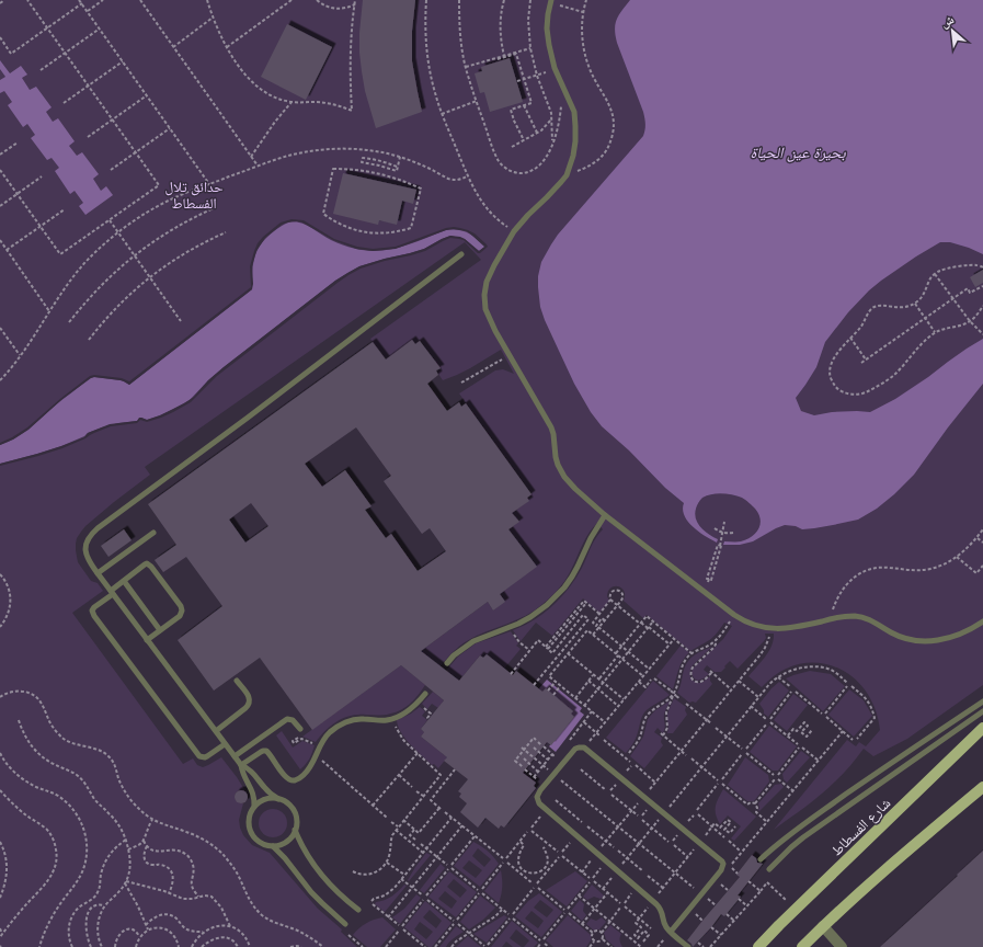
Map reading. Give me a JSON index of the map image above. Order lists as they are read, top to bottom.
{
  "streets": {
    "main road": ["شارع الفسطاط"]
  },
  "water": ["بحيرة عين الحياة"],
  "parks": ["حدائق تلال الفسطاط"],
  "north": "top left"
}
